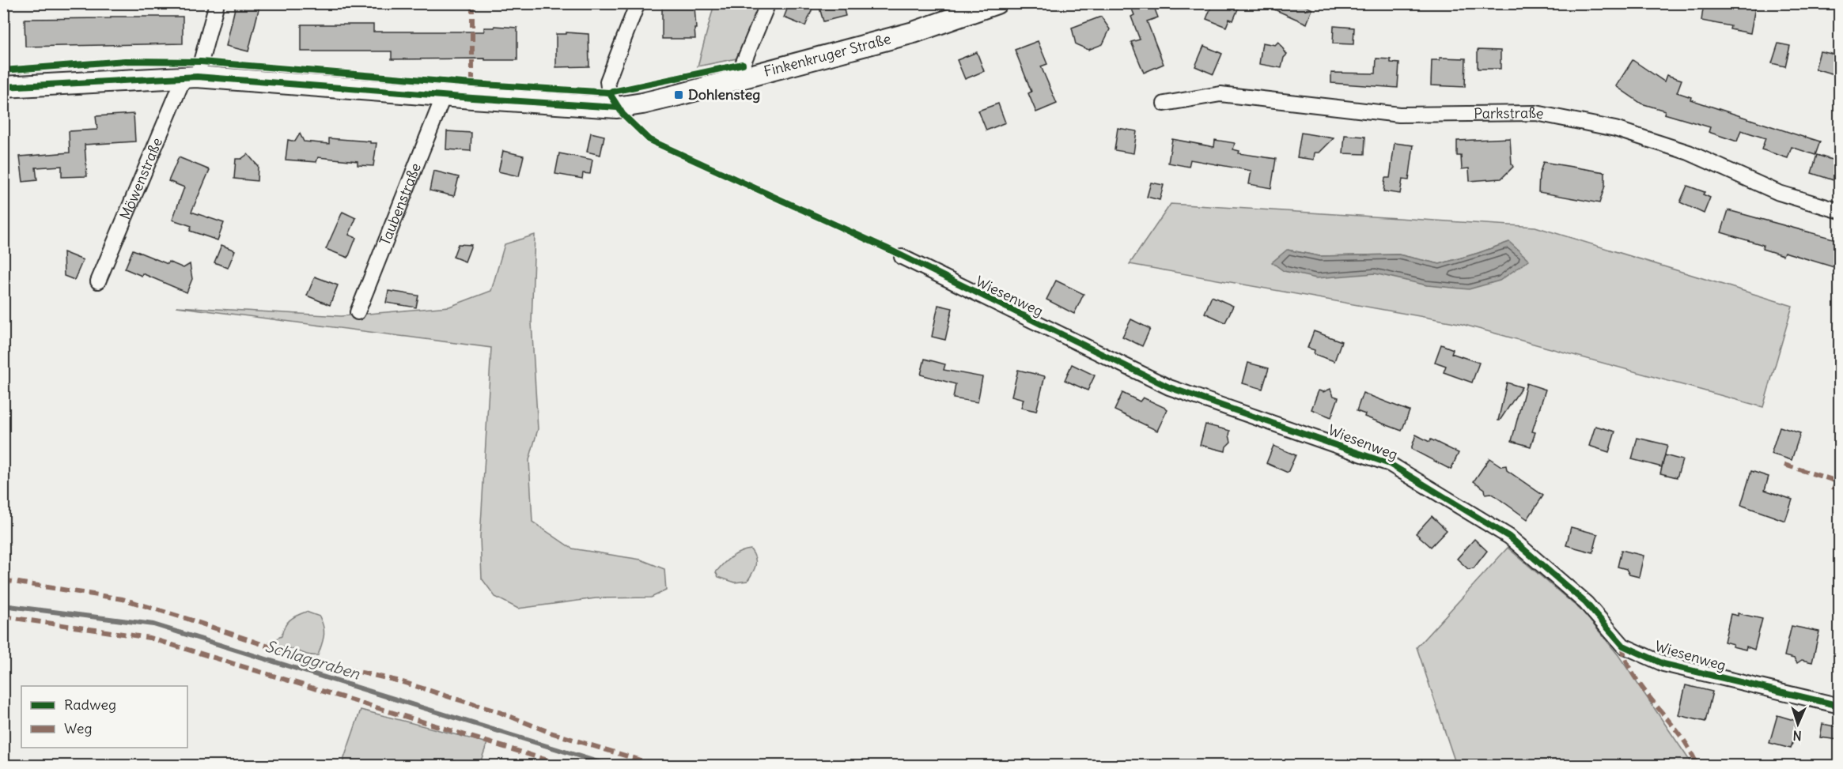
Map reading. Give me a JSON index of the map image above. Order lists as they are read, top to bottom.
{
  "streets": {
    "street": [
      "Finkenkruger Straße",
      "Parkstraße",
      "Möwenstraße",
      "Taubenstraße",
      "Wiesenweg"
    ]
  },
  "crossings": [
    ["Finkenkruger Straße", "Möwenstraße"],
    ["Finkenkruger Straße", "Taubenstraße"]
  ],
  "water": ["Schlaggraben"],
  "places": {
    "transit": ["Dohlensteg"]
  },
  "legend": ["Radweg", "Weg"],
  "north": "bottom"
}
